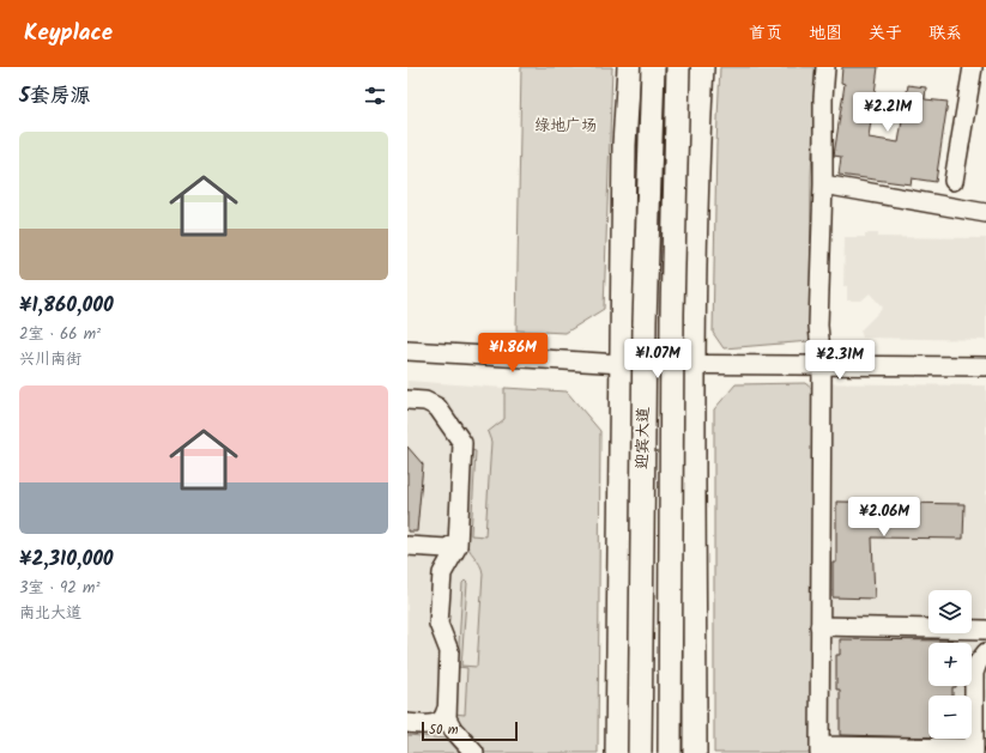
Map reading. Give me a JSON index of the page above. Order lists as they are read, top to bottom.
{
  "streets": {
    "main road": ["迎宾大道"]
  },
  "parks": ["绿地广场"],
  "scale_bar": "50 m",
  "page": {
    "header": "Keyplace",
    "nav": [
      "首页",
      "地图",
      "关于",
      "联系"
    ],
    "heading": "5套房源",
    "price": [
      "¥2.21M",
      "¥1.86M",
      "¥1.07M",
      "¥2.31M",
      "¥2.06M"
    ],
    "list": [
      {
        "name": "¥1,860,000",
        "note": "2室 · 66 m² · 兴川南街"
      },
      {
        "name": "¥2,310,000",
        "note": "3室 · 92 m² · 南北大道"
      }
    ],
    "map_buttons": ["+", "−"],
    "scale": "50 m"
  }
}
